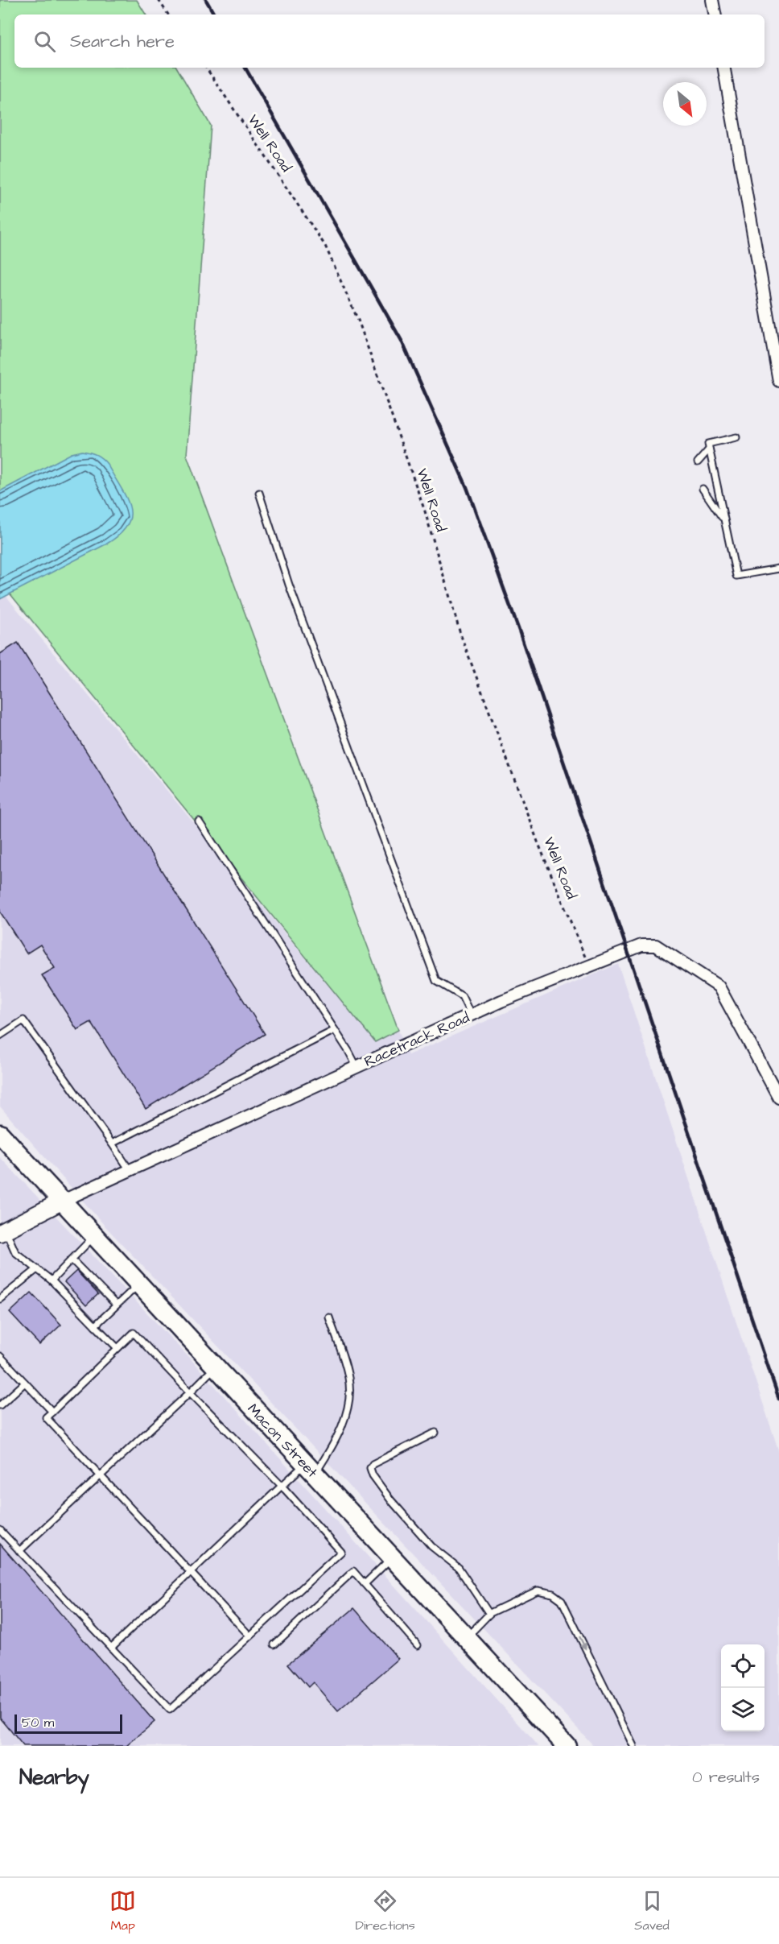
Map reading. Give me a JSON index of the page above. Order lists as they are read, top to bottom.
{
  "streets": {
    "main road": ["Macon Street"],
    "street": ["Racetrack Road"],
    "path": ["Well Road"]
  },
  "crossings": [
    ["Well Road", "Racetrack Road"],
    ["Racetrack Road", "Macon Street"]
  ],
  "scale_bar": "50 m",
  "north": "bottom right",
  "page": {
    "search": "Search here",
    "scale": "50 m",
    "heading": ["Nearby", "0 results"],
    "nav": ["Map", "Directions", "Saved"]
  }
}
